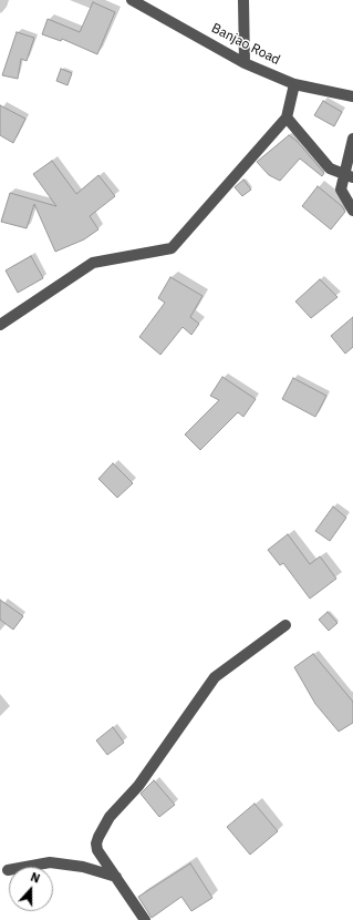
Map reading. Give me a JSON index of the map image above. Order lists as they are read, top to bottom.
{
  "streets": {
    "street": ["Banjao Road"]
  },
  "north": "top"
}
